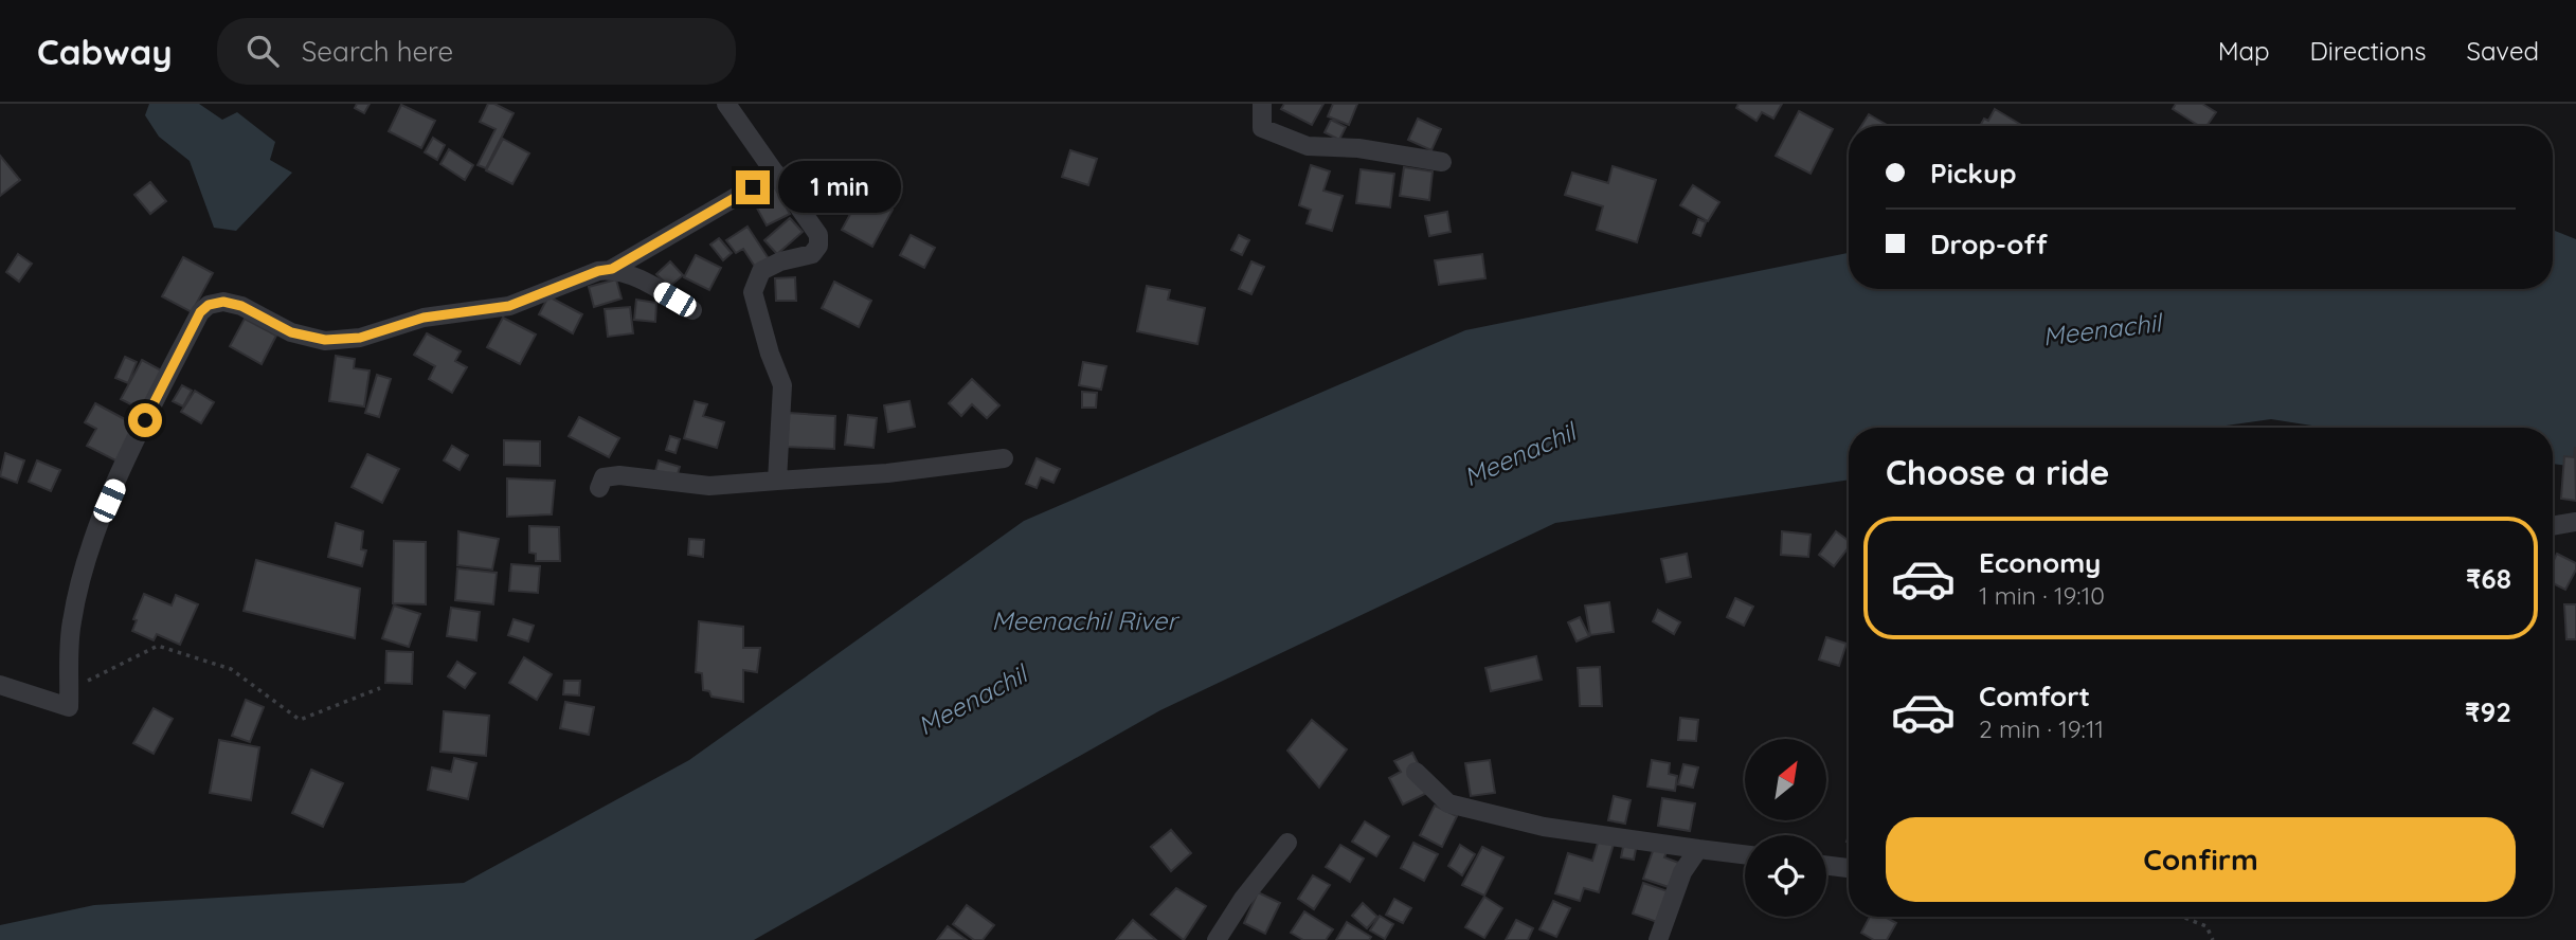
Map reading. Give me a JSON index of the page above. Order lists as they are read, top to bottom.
{
  "water": ["Meenachil", "Meenachil River"],
  "north": "top right",
  "page": {
    "header": "Cabway",
    "search": "Search here",
    "nav": ["Map", "Directions", "Saved"],
    "banner": ["Pickup", "Drop-off"],
    "bubble": "1 min",
    "heading": "Choose a ride",
    "list": [
      {
        "name": "Economy",
        "note": "1 min · 19:10",
        "value": "₹68"
      },
      {
        "name": "Comfort",
        "note": "2 min · 19:11",
        "value": "₹92"
      }
    ],
    "buttons": "Confirm"
  }
}
